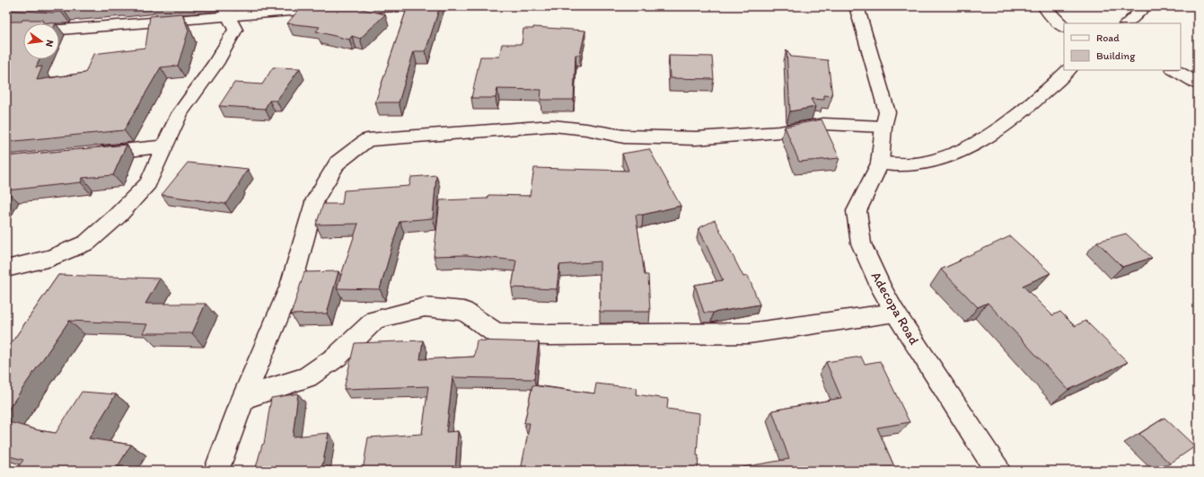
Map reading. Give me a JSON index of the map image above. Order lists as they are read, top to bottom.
{
  "streets": {
    "street": ["Adecopa Road"]
  },
  "legend": ["Road", "Building"],
  "north": "right"
}
